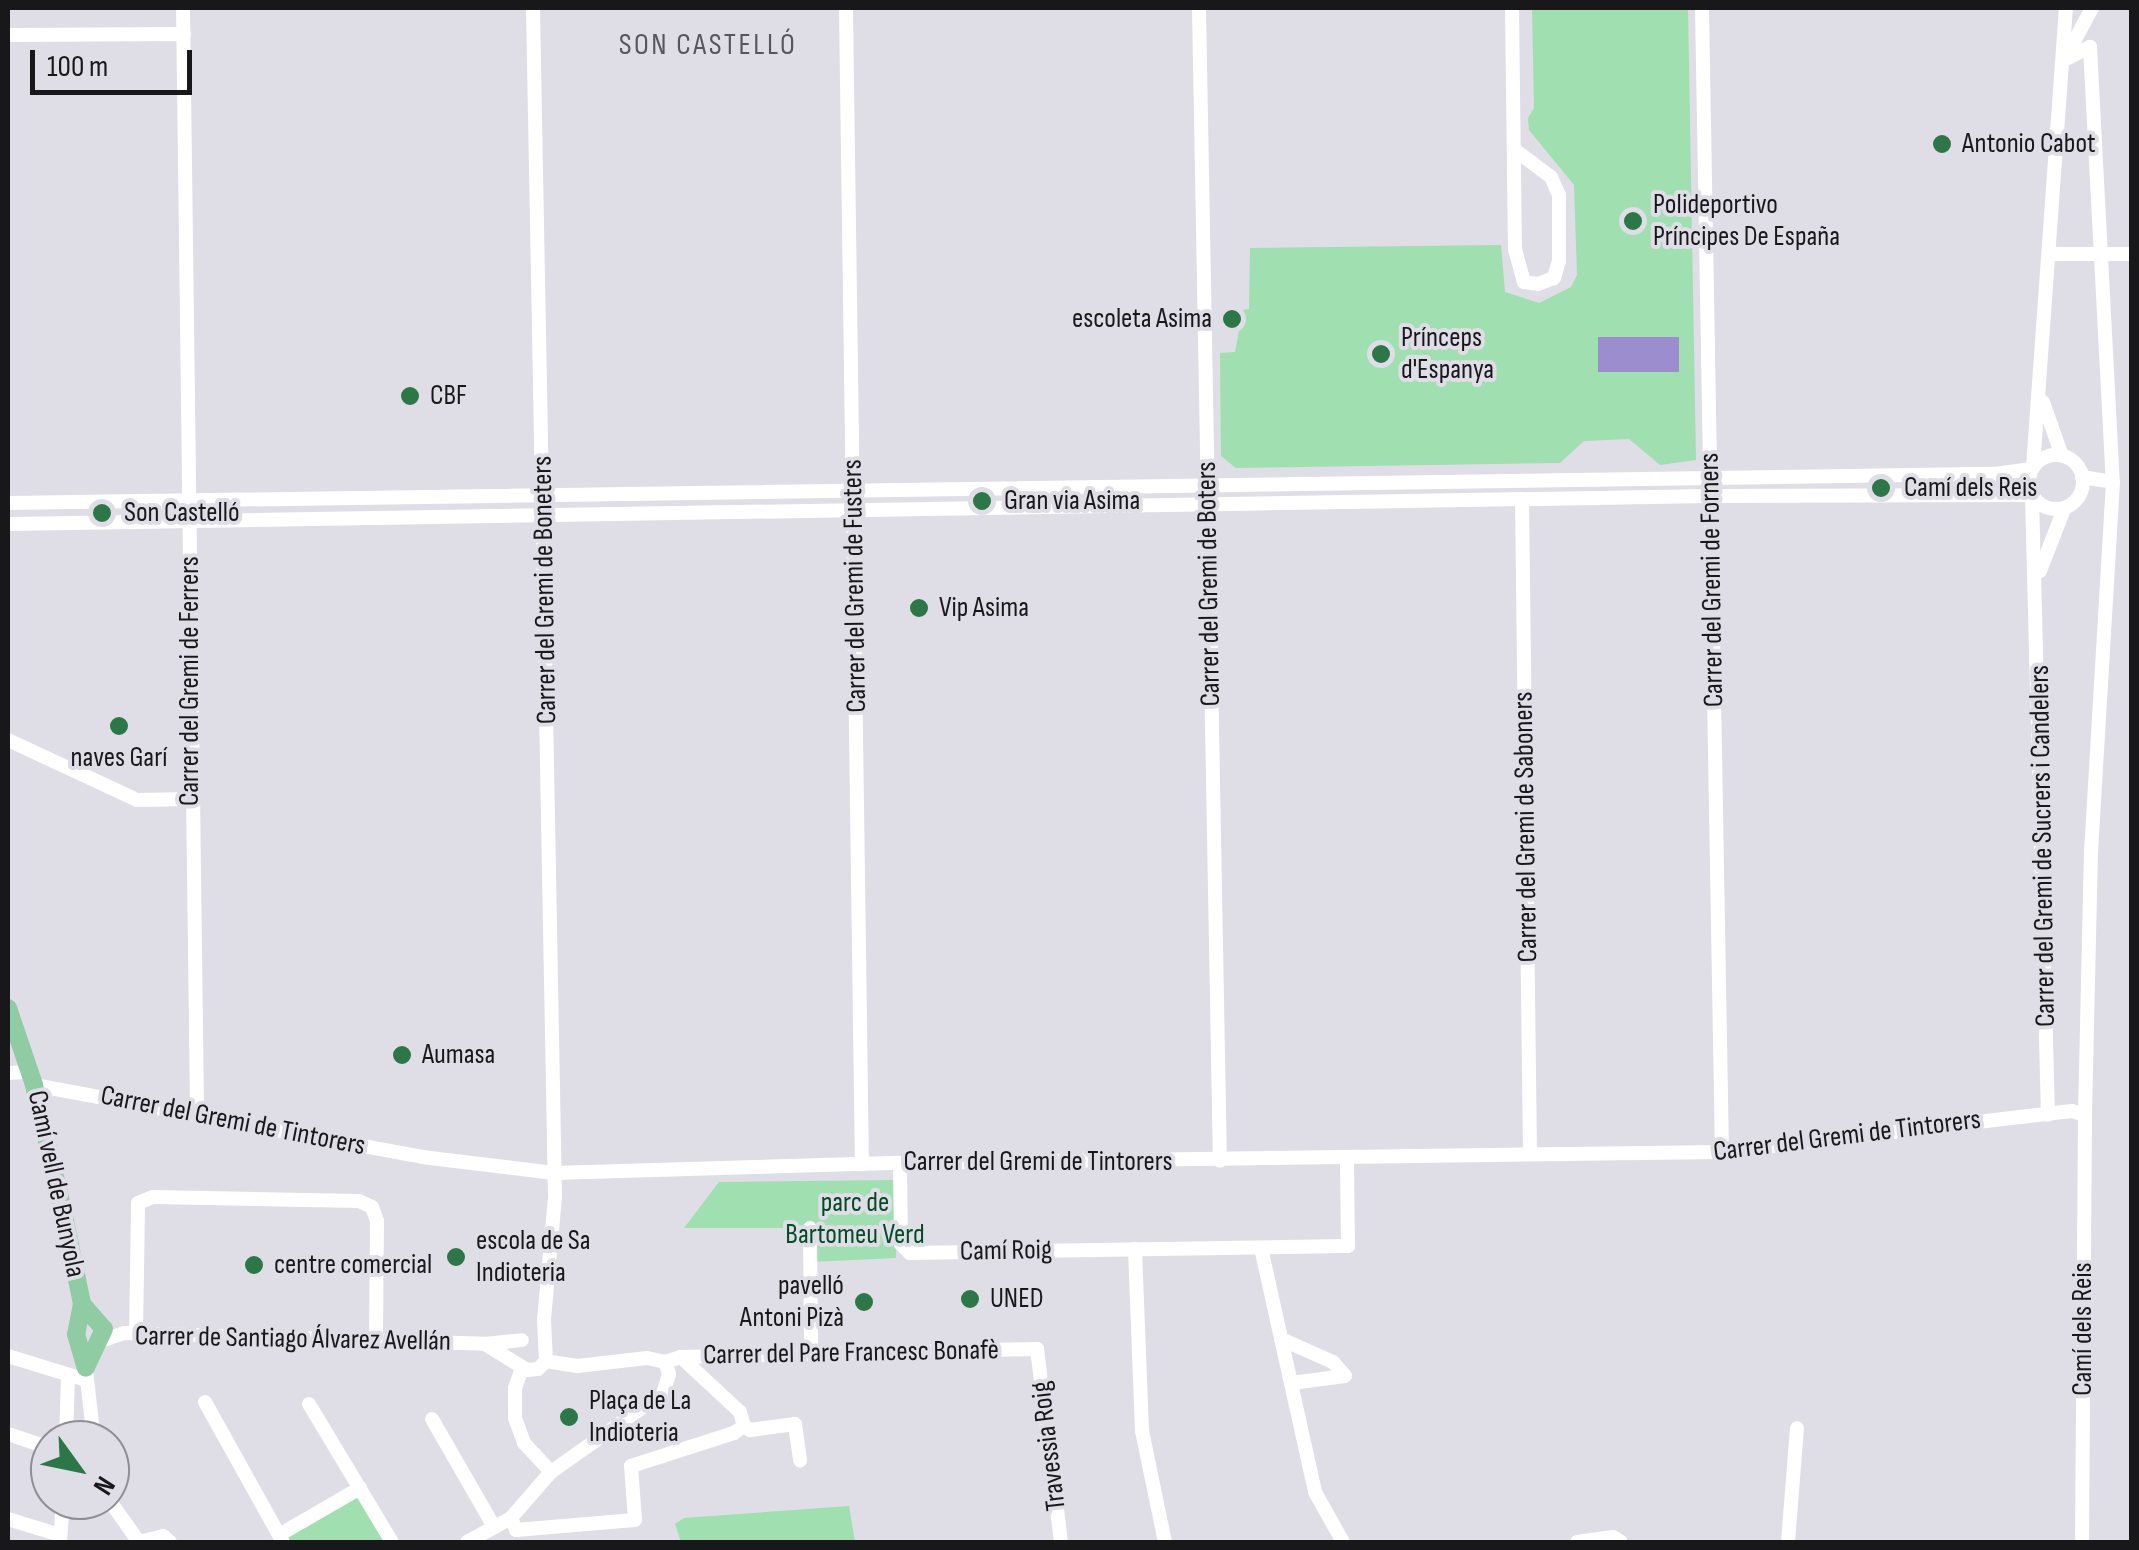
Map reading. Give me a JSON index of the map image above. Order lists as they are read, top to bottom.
{
  "streets": {
    "main road": ["Camí vell de Bunyola"],
    "street": [
      "Carrer del Gremi de Forners",
      "Carrer del Gremi de Boters",
      "Carrer del Gremi de Fusters",
      "Carrer del Gremi de Boneters",
      "Carrer del Gremi de Ferrers",
      "Carrer del Gremi de Saboners",
      "Carrer del Gremi de Sucrers i Candelers",
      "Carrer del Gremi de Tintorers",
      "Camí Roig",
      "Camí dels Reis",
      "Carrer de Santiago Álvarez Avellán",
      "Carrer del Pare Francesc Bonafè",
      "Travessia Roig"
    ]
  },
  "crossings": [
    ["Carrer del Gremi de Forners", "Carrer del Gremi de Tintorers"],
    ["Carrer del Gremi de Boters", "Carrer del Gremi de Tintorers"],
    ["Carrer del Gremi de Fusters", "Carrer del Gremi de Tintorers"],
    ["Carrer del Gremi de Boneters", "Carrer del Gremi de Tintorers"],
    ["Carrer del Gremi de Ferrers", "Carrer del Gremi de Tintorers"],
    ["Carrer del Gremi de Saboners", "Carrer del Gremi de Tintorers"],
    ["Carrer del Gremi de Sucrers i Candelers", "Carrer del Gremi de Tintorers"],
    ["Carrer del Gremi de Tintorers", "Camí vell de Bunyola"],
    ["Carrer del Gremi de Tintorers", "Camí Roig"],
    ["Carrer de Santiago Álvarez Avellán", "Carrer del Pare Francesc Bonafè"],
    ["Carrer del Pare Francesc Bonafè", "Travessia Roig"]
  ],
  "districts": ["SON CASTELLÓ"],
  "parks": ["parc de Bartomeu Verd"],
  "places": [
    "Antonio Cabot",
    "Polideportivo Príncipes De España",
    "escoleta Asima",
    "Prínceps d'Espanya",
    "CBF",
    "Camí dels Reis",
    "Gran via Asima",
    "Son Castelló",
    "Vip Asima",
    "naves Garí",
    "Aumasa",
    "escola de Sa Indioteria",
    "centre comercial",
    "UNED",
    "pavelló Antoni Pizà",
    "Plaça de La Indioteria"
  ],
  "scale_bar": "100 m",
  "north": "bottom right"
}
